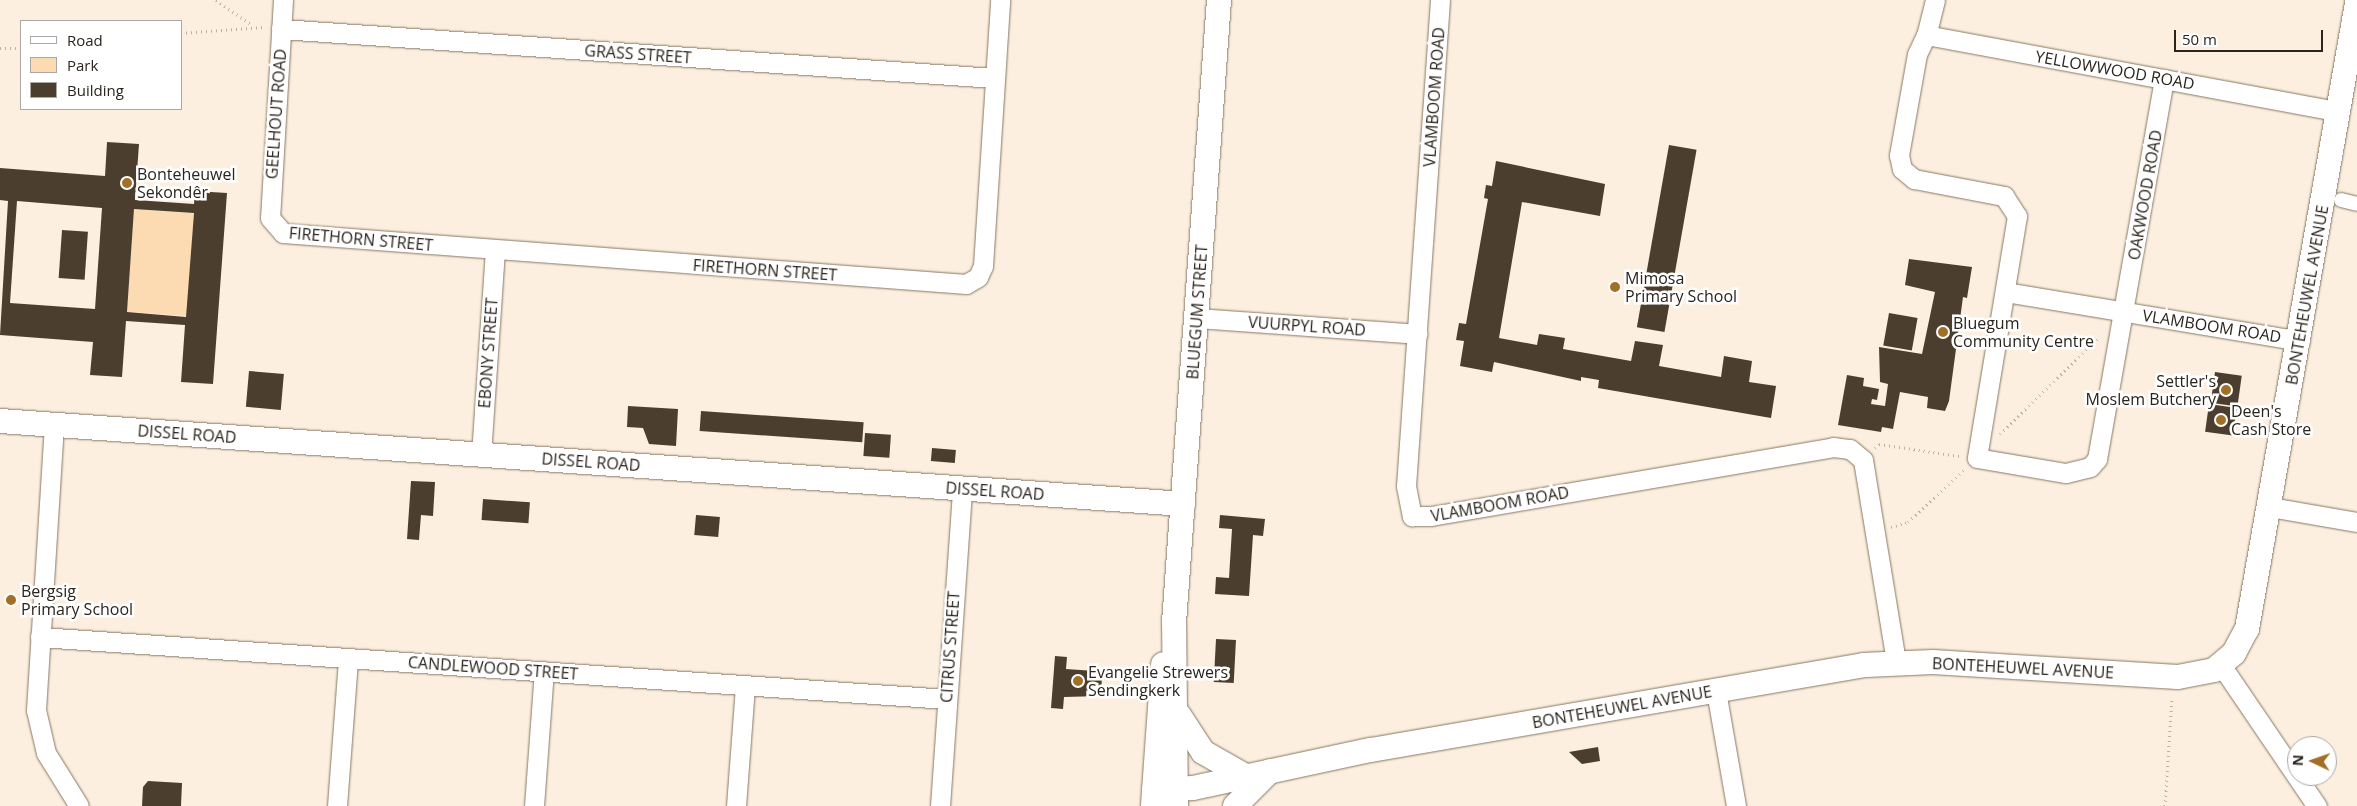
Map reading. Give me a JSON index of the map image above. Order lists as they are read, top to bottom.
{
  "streets": {
    "street": [
      "GRASS STREET",
      "YELLOWWOOD ROAD",
      "VLAMBOOM ROAD",
      "GEELHOUT ROAD",
      "OAKWOOD ROAD",
      "FIRETHORN STREET",
      "BONTEHEUWEL AVENUE",
      "BLUEGUM STREET",
      "VUURPYL ROAD",
      "EBONY STREET",
      "DISSEL ROAD",
      "CITRUS STREET",
      "CANDLEWOOD STREET"
    ]
  },
  "crossings": [
    ["GRASS STREET", "GEELHOUT ROAD"],
    ["GRASS STREET", "FIRETHORN STREET"],
    ["YELLOWWOOD ROAD", "OAKWOOD ROAD"],
    ["YELLOWWOOD ROAD", "BONTEHEUWEL AVENUE"],
    ["VLAMBOOM ROAD", "OAKWOOD ROAD"],
    ["VLAMBOOM ROAD", "BONTEHEUWEL AVENUE"],
    ["VLAMBOOM ROAD", "VUURPYL ROAD"],
    ["GEELHOUT ROAD", "FIRETHORN STREET"],
    ["FIRETHORN STREET", "EBONY STREET"],
    ["BONTEHEUWEL AVENUE", "BLUEGUM STREET"],
    ["BLUEGUM STREET", "VUURPYL ROAD"],
    ["BLUEGUM STREET", "DISSEL ROAD"],
    ["EBONY STREET", "DISSEL ROAD"],
    ["DISSEL ROAD", "CITRUS STREET"],
    ["CITRUS STREET", "CANDLEWOOD STREET"]
  ],
  "places": [
    "Bonteheuwel Sekondêr",
    "Mimosa Primary School",
    "Bluegum Community Centre",
    "Settler's Moslem Butchery",
    "Deen's Cash Store",
    "Bergsig Primary School",
    "Evangelie Strewers Sendingkerk"
  ],
  "legend": ["Road", "Park", "Building"],
  "scale_bar": "50 m",
  "north": "left"
}
